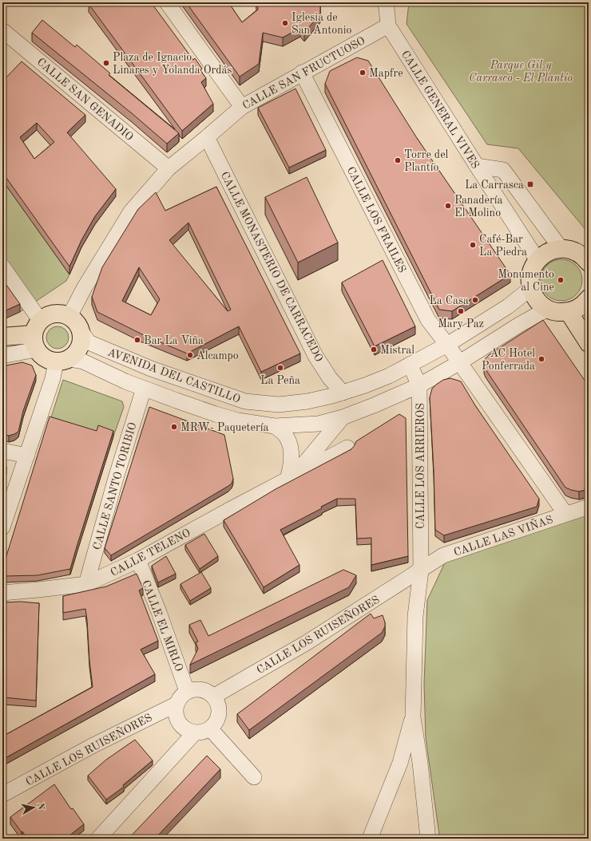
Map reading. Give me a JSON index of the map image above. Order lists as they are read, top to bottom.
{
  "streets": {
    "street": [
      "CALLE SAN FRUCTUOSO",
      "CALLE SAN GENADIO",
      "CALLE GENERAL VIVES",
      "CALLE LOS FRAILES",
      "CALLE MONASTERIO DE CARRACEDO",
      "AVENIDA DEL CASTILLO",
      "CALLE LOS ARRIEROS",
      "CALLE SANTO TORIBIO",
      "CALLE LAS VIÑAS",
      "CALLE TELENO",
      "CALLE EL MIRLO",
      "CALLE LOS RUISEÑORES"
    ]
  },
  "crossings": [
    ["CALLE SAN FRUCTUOSO", "CALLE SAN GENADIO"],
    ["CALLE SAN FRUCTUOSO", "CALLE GENERAL VIVES"],
    ["CALLE SAN FRUCTUOSO", "CALLE LOS FRAILES"],
    ["CALLE SAN FRUCTUOSO", "CALLE MONASTERIO DE CARRACEDO"],
    ["CALLE SAN FRUCTUOSO", "AVENIDA DEL CASTILLO"],
    ["CALLE LOS FRAILES", "AVENIDA DEL CASTILLO"],
    ["CALLE LOS FRAILES", "CALLE LAS VIÑAS"],
    ["CALLE MONASTERIO DE CARRACEDO", "AVENIDA DEL CASTILLO"],
    ["AVENIDA DEL CASTILLO", "CALLE LOS ARRIEROS"],
    ["AVENIDA DEL CASTILLO", "CALLE SANTO TORIBIO"],
    ["AVENIDA DEL CASTILLO", "CALLE TELENO"],
    ["CALLE LOS ARRIEROS", "CALLE LAS VIÑAS"],
    ["CALLE LOS ARRIEROS", "CALLE LOS RUISEÑORES"],
    ["CALLE SANTO TORIBIO", "CALLE TELENO"],
    ["CALLE LAS VIÑAS", "CALLE LOS RUISEÑORES"],
    ["CALLE TELENO", "CALLE EL MIRLO"],
    ["CALLE EL MIRLO", "CALLE LOS RUISEÑORES"]
  ],
  "parks": ["Parque Gil y Carrasco - El Plantío"],
  "places": {
    "other": [
      "Iglesia de San Antonio",
      "Plaza de Ignacio Linares y Yolanda Ordás",
      "Mapfre",
      "Torre del Plantío",
      "Panadería El Molino",
      "Café-Bar La Piedra",
      "Monumento al Cine",
      "La Casa",
      "Mary Paz",
      "Bar La Viña",
      "Mistral",
      "Alcampo",
      "AC Hotel Ponferrada",
      "La Peña",
      "MRW- Paquetería"
    ],
    "transit": ["La Carrasca"]
  },
  "north": "right"
}
